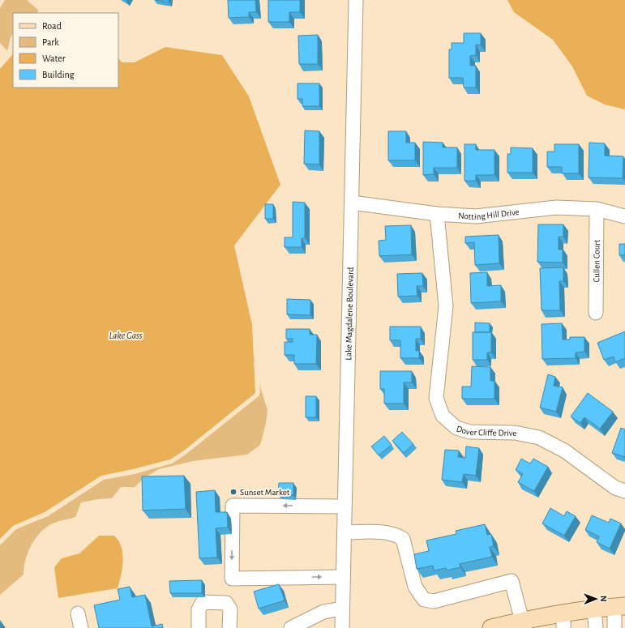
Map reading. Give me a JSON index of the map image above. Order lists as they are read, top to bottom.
{
  "streets": {
    "street": [
      "Notting Hill Drive",
      "Cullen Court",
      "Lake Magdalene Boulevard",
      "Dover Cliffe Drive"
    ]
  },
  "crossings": [
    ["Notting Hill Drive", "Cullen Court"],
    ["Notting Hill Drive", "Lake Magdalene Boulevard"],
    ["Notting Hill Drive", "Dover Cliffe Drive"]
  ],
  "water": ["Lake Gass"],
  "places": ["Sunset Market"],
  "legend": [
    "Road",
    "Park",
    "Water",
    "Building"
  ],
  "north": "right"
}
